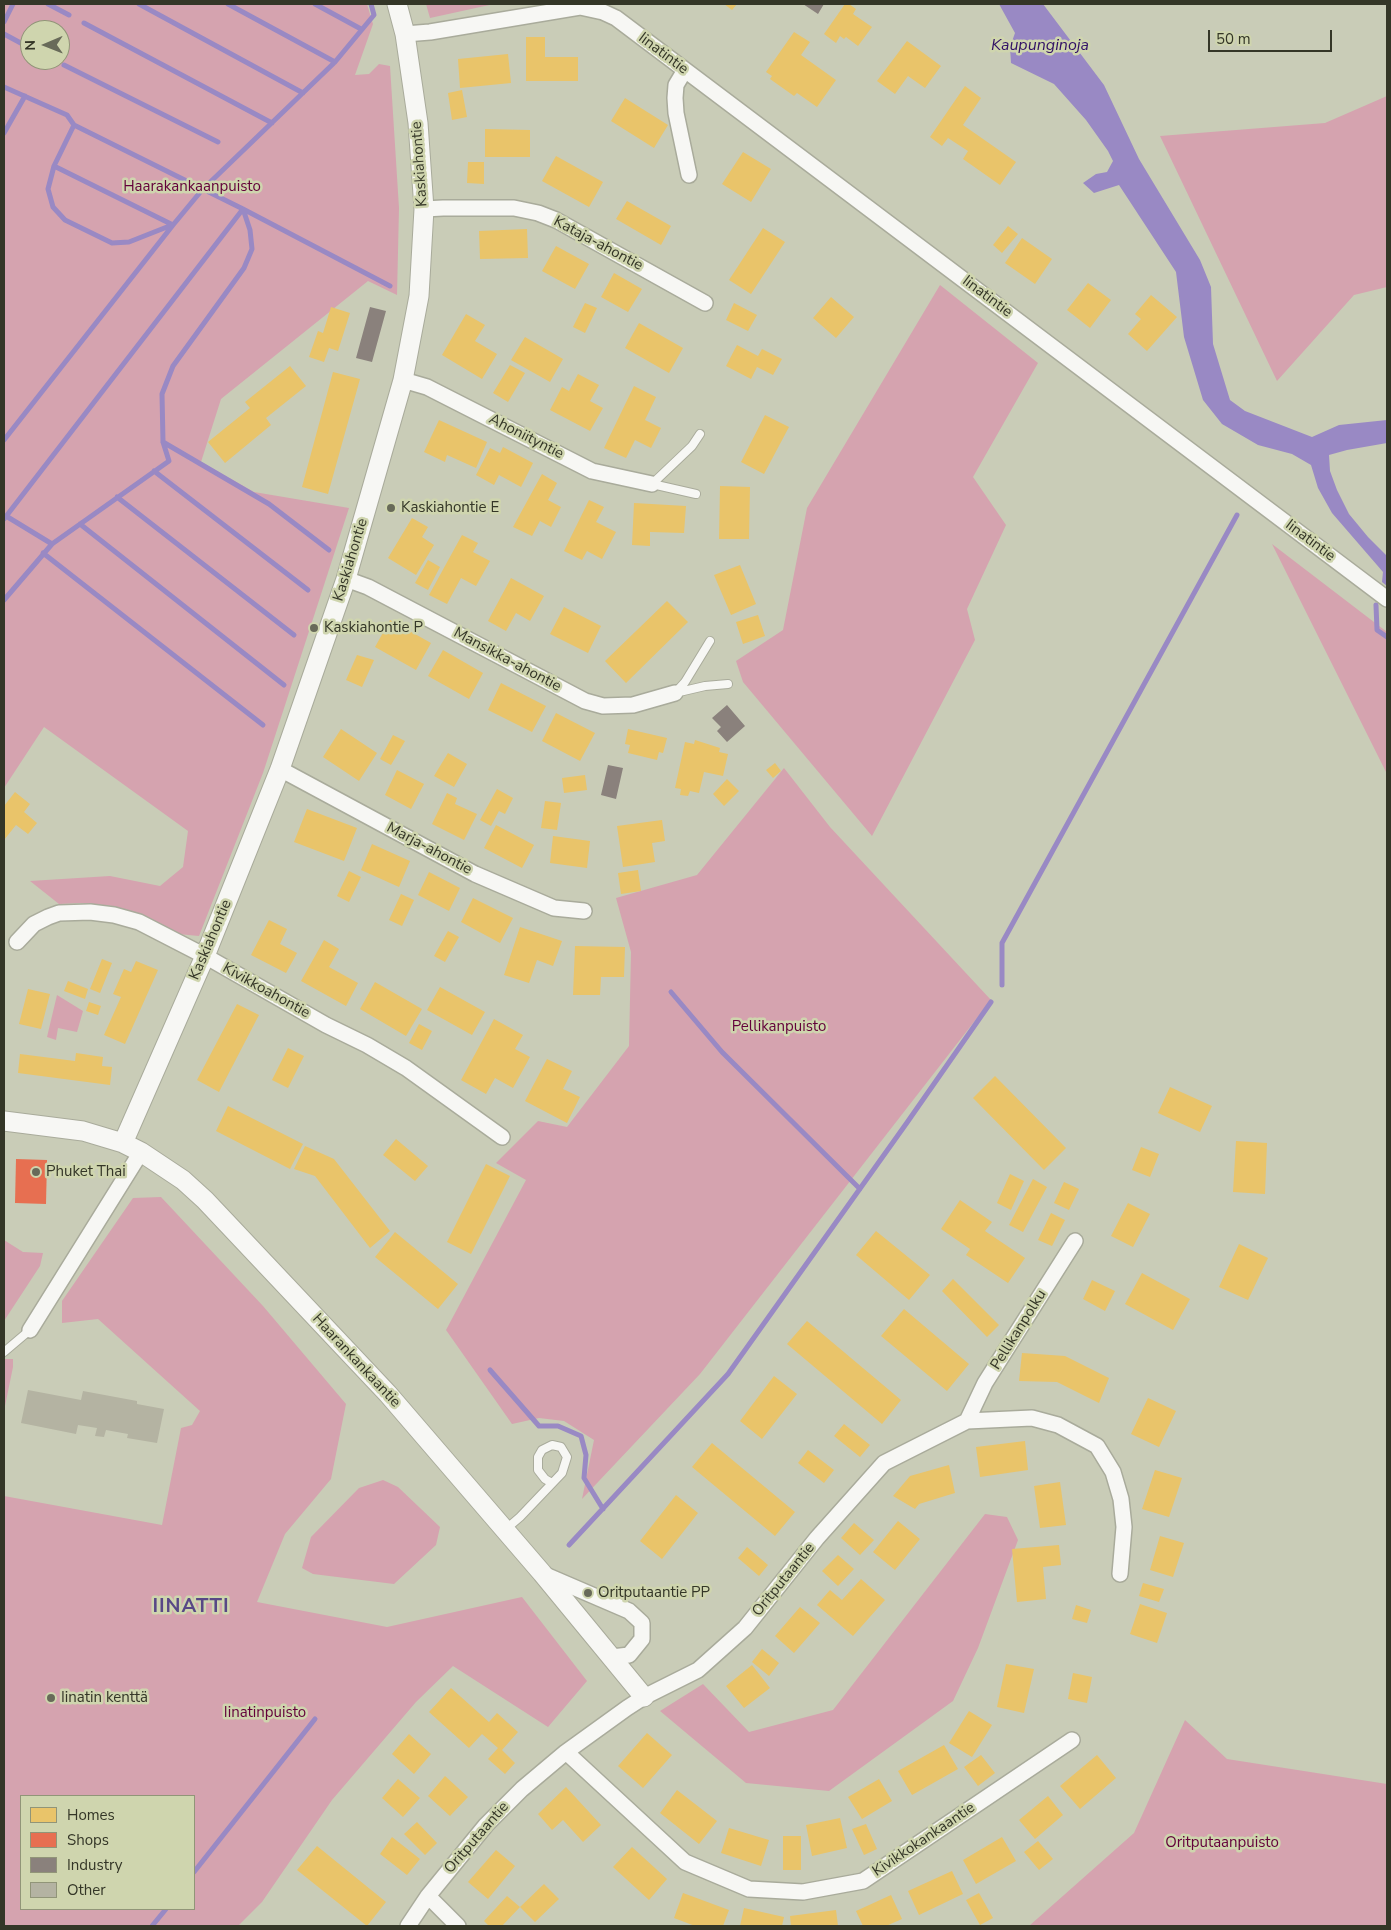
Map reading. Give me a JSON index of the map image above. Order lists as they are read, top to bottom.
{
  "streets": {
    "street": [
      "Iinatintie",
      "Kaskiahontie",
      "Kataja-ahontie",
      "Ahoniityntie",
      "Mansikka-ahontie",
      "Marja-ahontie",
      "Kivikkoahontie",
      "Pellikanpolku",
      "Haarankankaantie",
      "Oritputaantie",
      "Kivikkokankaantie"
    ]
  },
  "crossings": [
    ["Iinatintie", "Kaskiahontie"],
    ["Kaskiahontie", "Kataja-ahontie"],
    ["Kaskiahontie", "Ahoniityntie"],
    ["Kaskiahontie", "Mansikka-ahontie"],
    ["Kaskiahontie", "Marja-ahontie"],
    ["Kaskiahontie", "Kivikkoahontie"],
    ["Kaskiahontie", "Haarankankaantie"],
    ["Pellikanpolku", "Oritputaantie"],
    ["Haarankankaantie", "Oritputaantie"],
    ["Oritputaantie", "Kivikkokankaantie"]
  ],
  "districts": ["IINATTI"],
  "water": ["Kaupunginoja"],
  "parks": [
    "Haarakankaanpuisto",
    "Pellikanpuisto",
    "Iinatinpuisto",
    "Oritputaanpuisto"
  ],
  "places": [
    "Kaskiahontie E",
    "Kaskiahontie P",
    "Phuket Thai",
    "Oritputaantie PP",
    "Iinatin kenttä"
  ],
  "legend": [
    "Homes",
    "Shops",
    "Industry",
    "Other"
  ],
  "scale_bar": "50 m",
  "north": "left"
}
